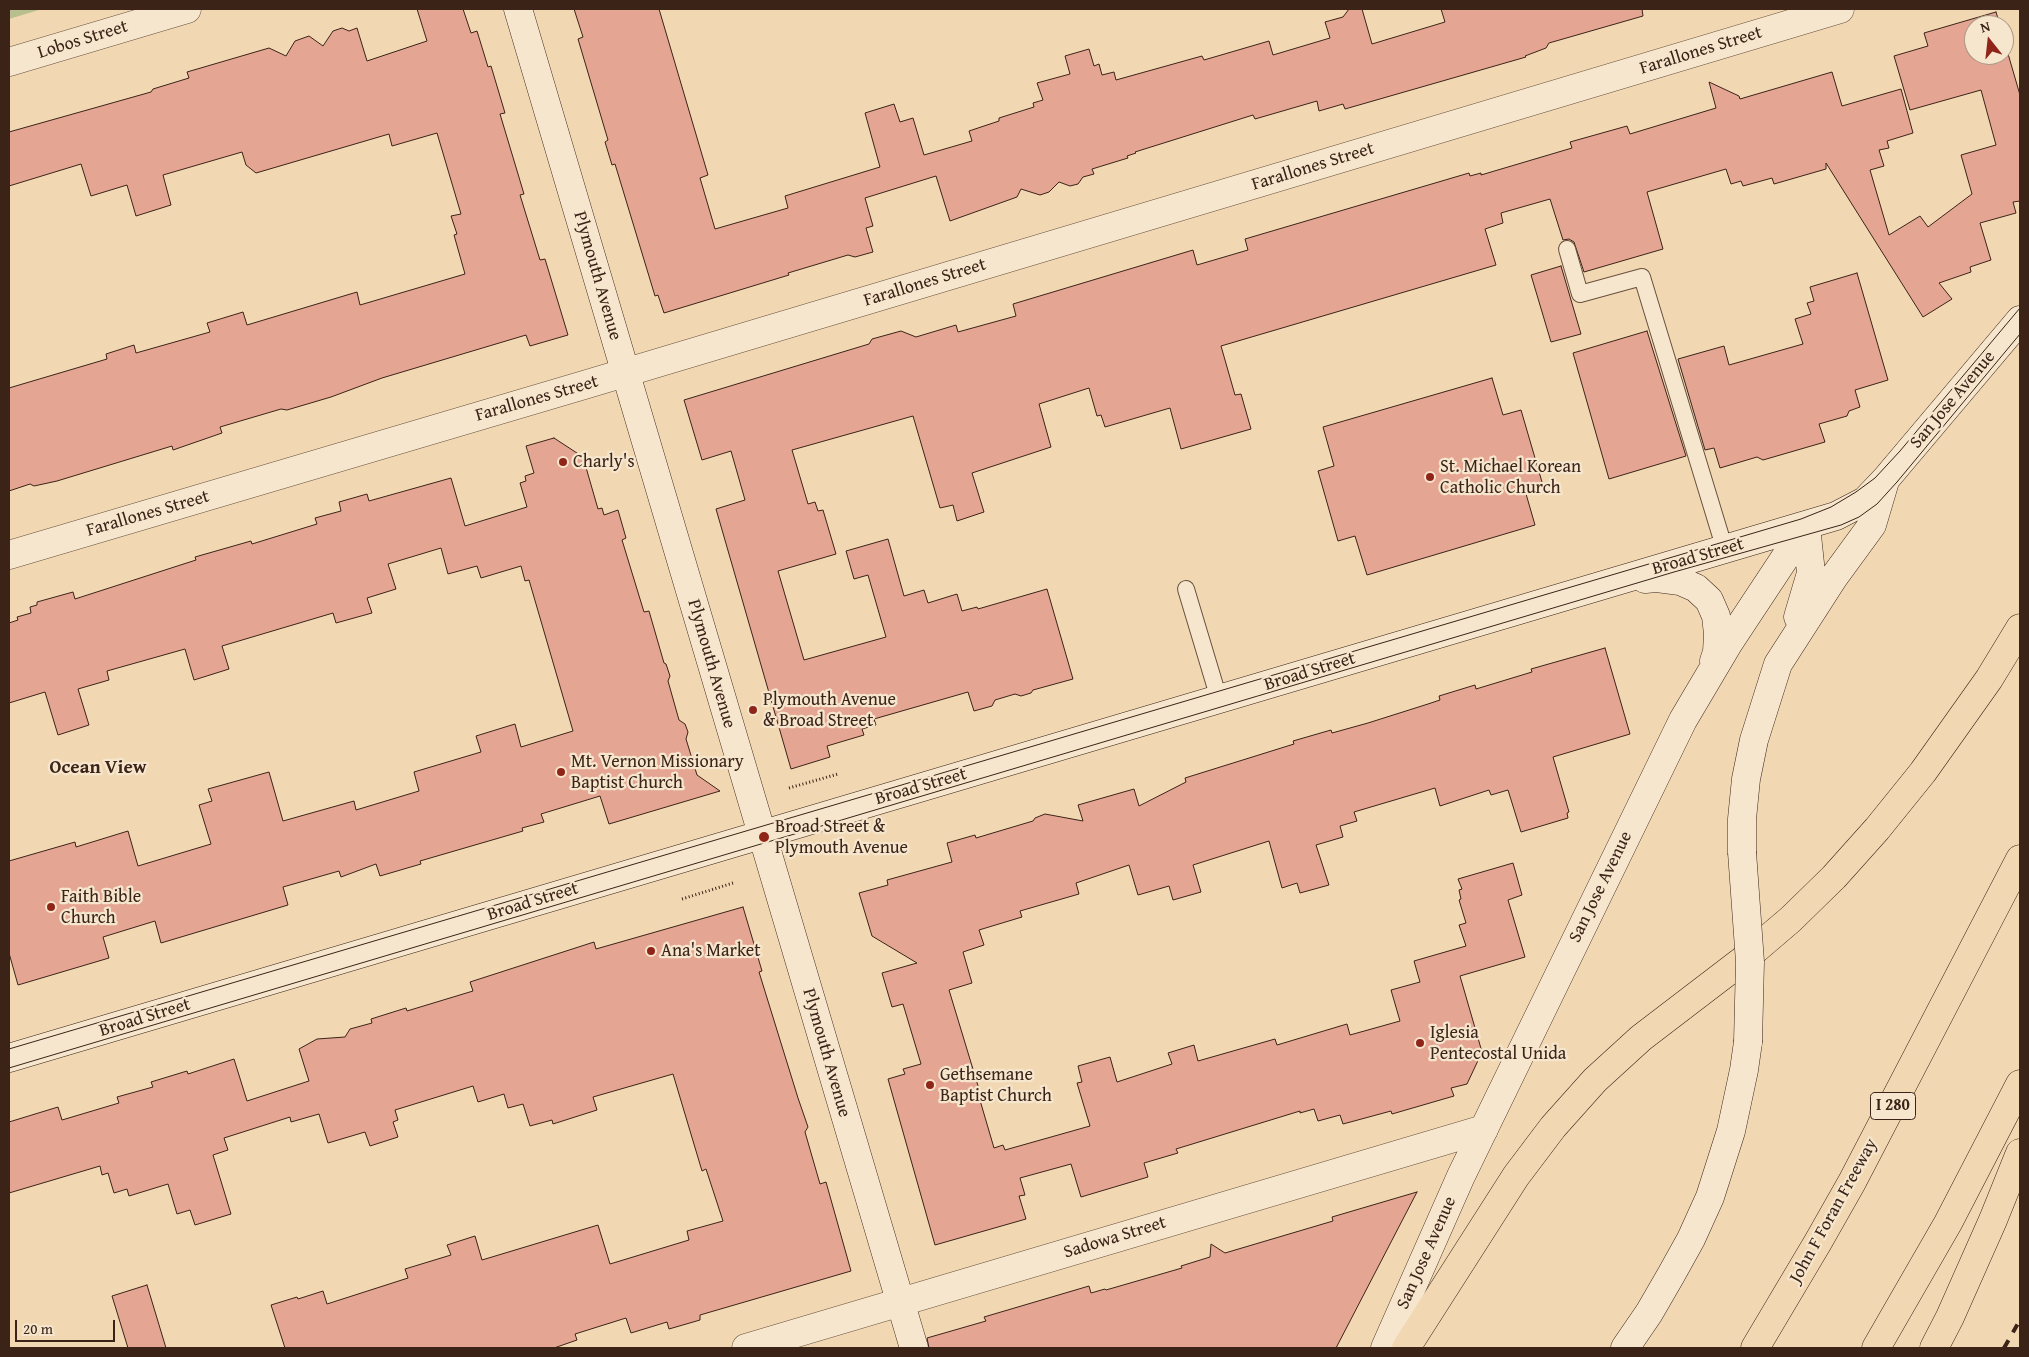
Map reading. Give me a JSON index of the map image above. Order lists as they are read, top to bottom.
{
  "streets": {
    "highway": ["I 280", "John F Foran Freeway"],
    "street": [
      "Lobos Street",
      "Farallones Street",
      "Plymouth Avenue",
      "San Jose Avenue",
      "Broad Street",
      "Sadowa Street"
    ]
  },
  "crossings": [
    ["Farallones Street", "Plymouth Avenue"],
    ["Plymouth Avenue", "Broad Street"],
    ["Plymouth Avenue", "Sadowa Street"],
    ["San Jose Avenue", "Broad Street"],
    ["San Jose Avenue", "Sadowa Street"]
  ],
  "districts": ["Ocean View"],
  "places": [
    "Charly's",
    "St. Michael Korean Catholic Church",
    "Plymouth Avenue & Broad Street",
    "Mt. Vernon Missionary Baptist Church",
    "Broad Street & Plymouth Avenue",
    "Faith Bible Church",
    "Ana's Market",
    "Iglesia Pentecostal Unida",
    "Gethsemane Baptist Church"
  ],
  "scale_bar": "20 m",
  "north": "top"
}
